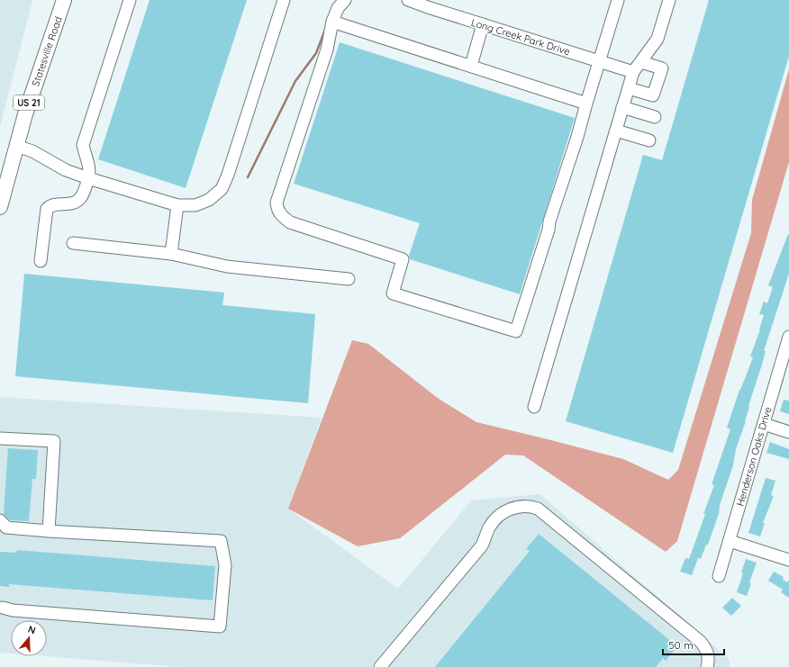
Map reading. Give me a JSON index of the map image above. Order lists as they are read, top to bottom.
{
  "streets": {
    "main road": ["Statesville Road", "US 21"],
    "street": ["Long Creek Park Drive", "Henderson Oaks Drive"]
  },
  "scale_bar": "50 m",
  "north": "top"
}
